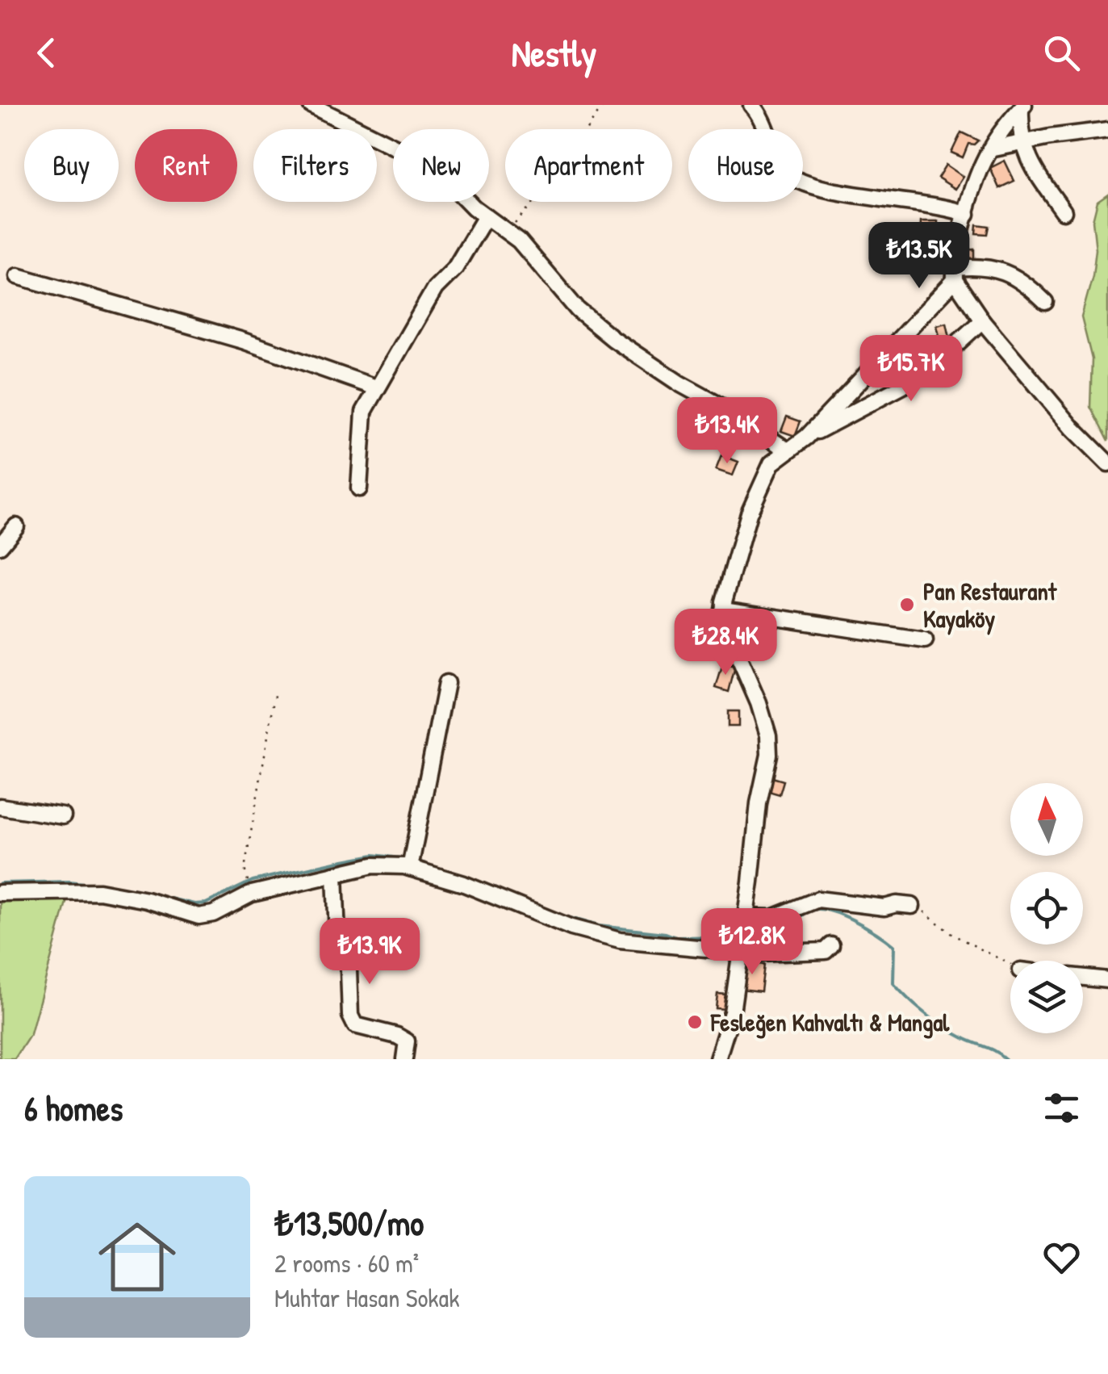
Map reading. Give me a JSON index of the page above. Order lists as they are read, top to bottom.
{
  "places": ["Pan Restaurant Kayaköy", "Fesleğen Kahvaltı & Mangal"],
  "north": "top",
  "page": {
    "header": "Nestly",
    "chip": [
      "Buy",
      "Rent",
      "Filters",
      "New",
      "Apartment",
      "House"
    ],
    "price": [
      "₺13.5K",
      "₺15.7K",
      "₺13.4K",
      "₺28.4K",
      "₺12.8K",
      "₺13.9K"
    ],
    "heading": "6 homes",
    "list": [
      {
        "name": "₺13,500/mo",
        "note": "2 rooms · 60 m² · Muhtar Hasan Sokak"
      }
    ]
  }
}
